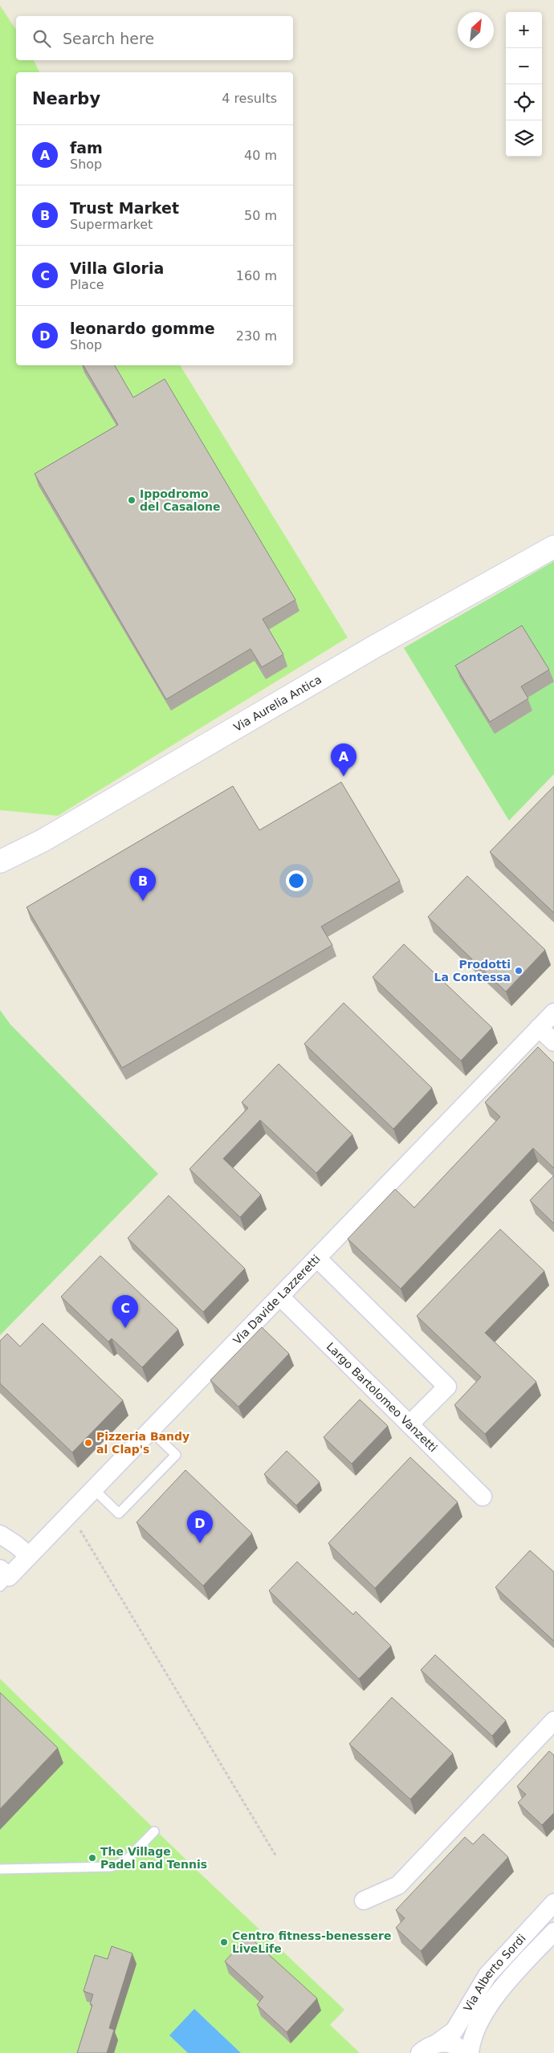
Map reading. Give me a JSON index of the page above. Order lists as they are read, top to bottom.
{
  "streets": {
    "street": [
      "Via Aurelia Antica",
      "Via Davide Lazzeretti",
      "Largo Bartolomeo Vanzetti",
      "Via Alberto Sordi"
    ]
  },
  "crossings": [
    ["Via Davide Lazzeretti", "Largo Bartolomeo Vanzetti"]
  ],
  "places": [
    "Ippodromo del Casalone",
    "Prodotti La Contessa",
    "Pizzeria Bandy al Clap's",
    "The Village Padel and Tennis",
    "Centro fitness-benessere LiveLife"
  ],
  "north": "top right",
  "page": {
    "map_buttons": ["+", "−"],
    "search": "Search here",
    "heading": ["Nearby", "4 results"],
    "list": [
      {
        "mark": "A",
        "name": "fam",
        "note": "Shop",
        "value": "40 m"
      },
      {
        "mark": "B",
        "name": "Trust Market",
        "note": "Supermarket",
        "value": "50 m"
      },
      {
        "mark": "C",
        "name": "Villa Gloria",
        "note": "Place",
        "value": "160 m"
      },
      {
        "mark": "D",
        "name": "leonardo gomme",
        "note": "Shop",
        "value": "230 m"
      }
    ],
    "pins": [
      "A",
      "B",
      "C",
      "D"
    ]
  }
}
